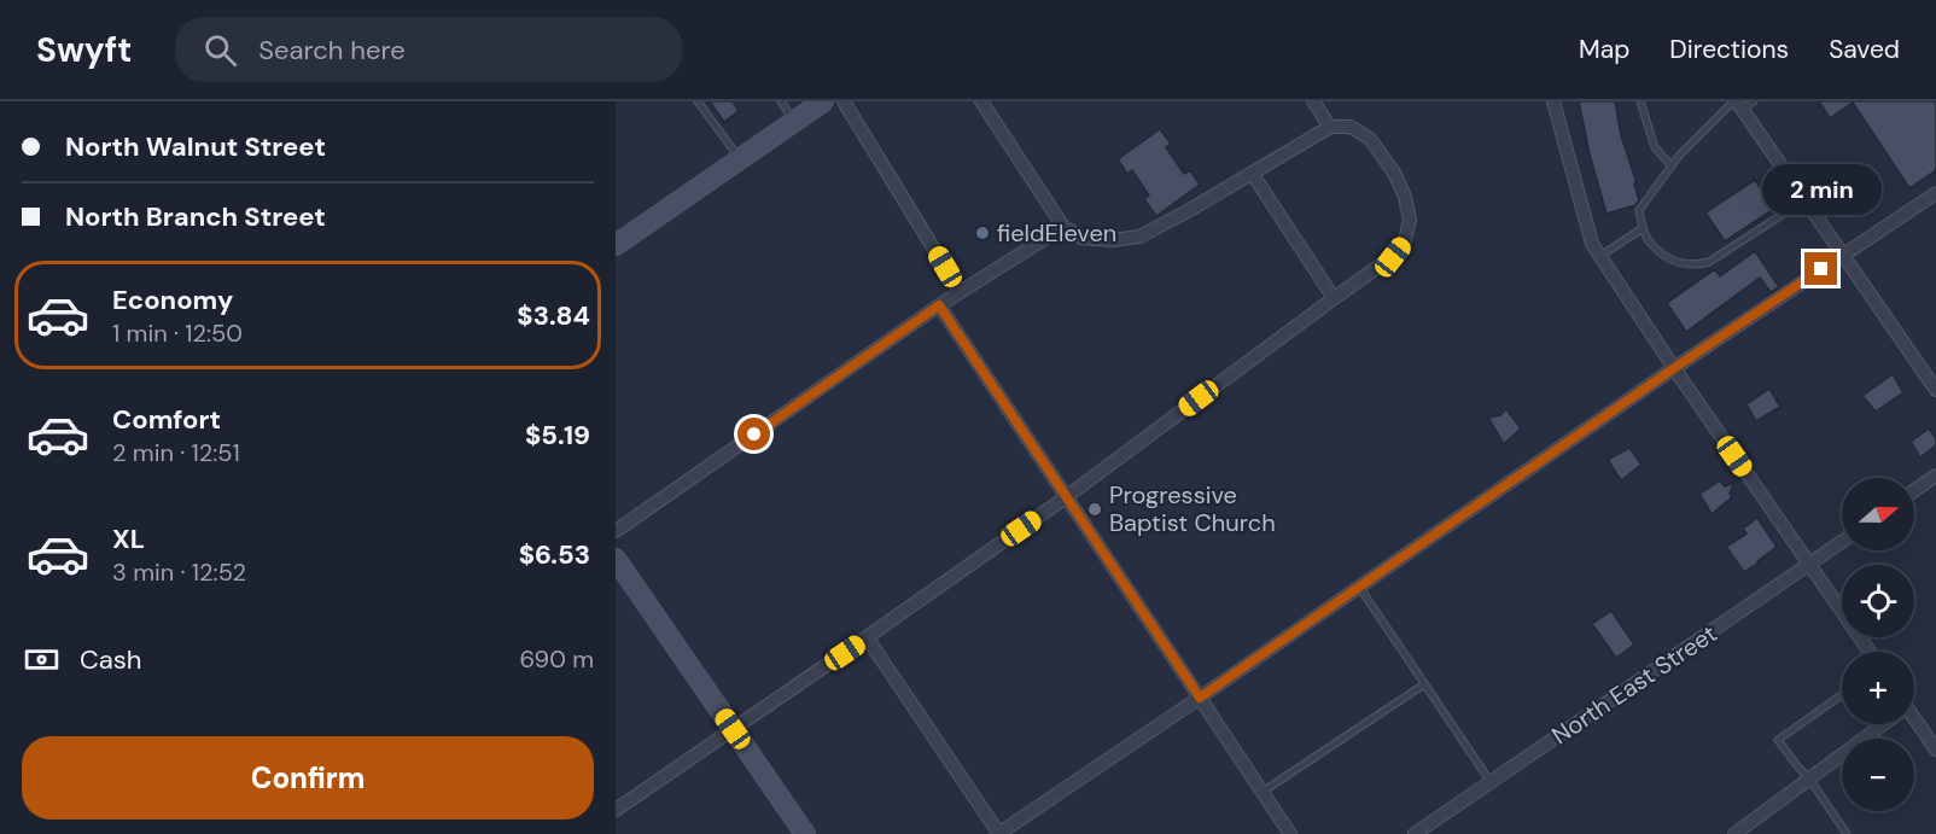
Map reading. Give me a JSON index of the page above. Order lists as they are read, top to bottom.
{
  "streets": {
    "street": ["North East Street"]
  },
  "places": ["fieldEleven", "Progressive Baptist Church"],
  "north": "right",
  "page": {
    "header": "Swyft",
    "search": "Search here",
    "nav": ["Map", "Directions", "Saved"],
    "banner": ["North Walnut Street", "North Branch Street"],
    "bubble": "2 min",
    "list": [
      {
        "name": "Economy",
        "note": "1 min · 12:50",
        "value": "$3.84"
      },
      {
        "name": "Comfort",
        "note": "2 min · 12:51",
        "value": "$5.19"
      },
      {
        "name": "XL",
        "note": "3 min · 12:52",
        "value": "$6.53"
      }
    ],
    "map_buttons": ["+", "−"],
    "pay": ["Cash", "690 m"],
    "buttons": "Confirm"
  }
}
